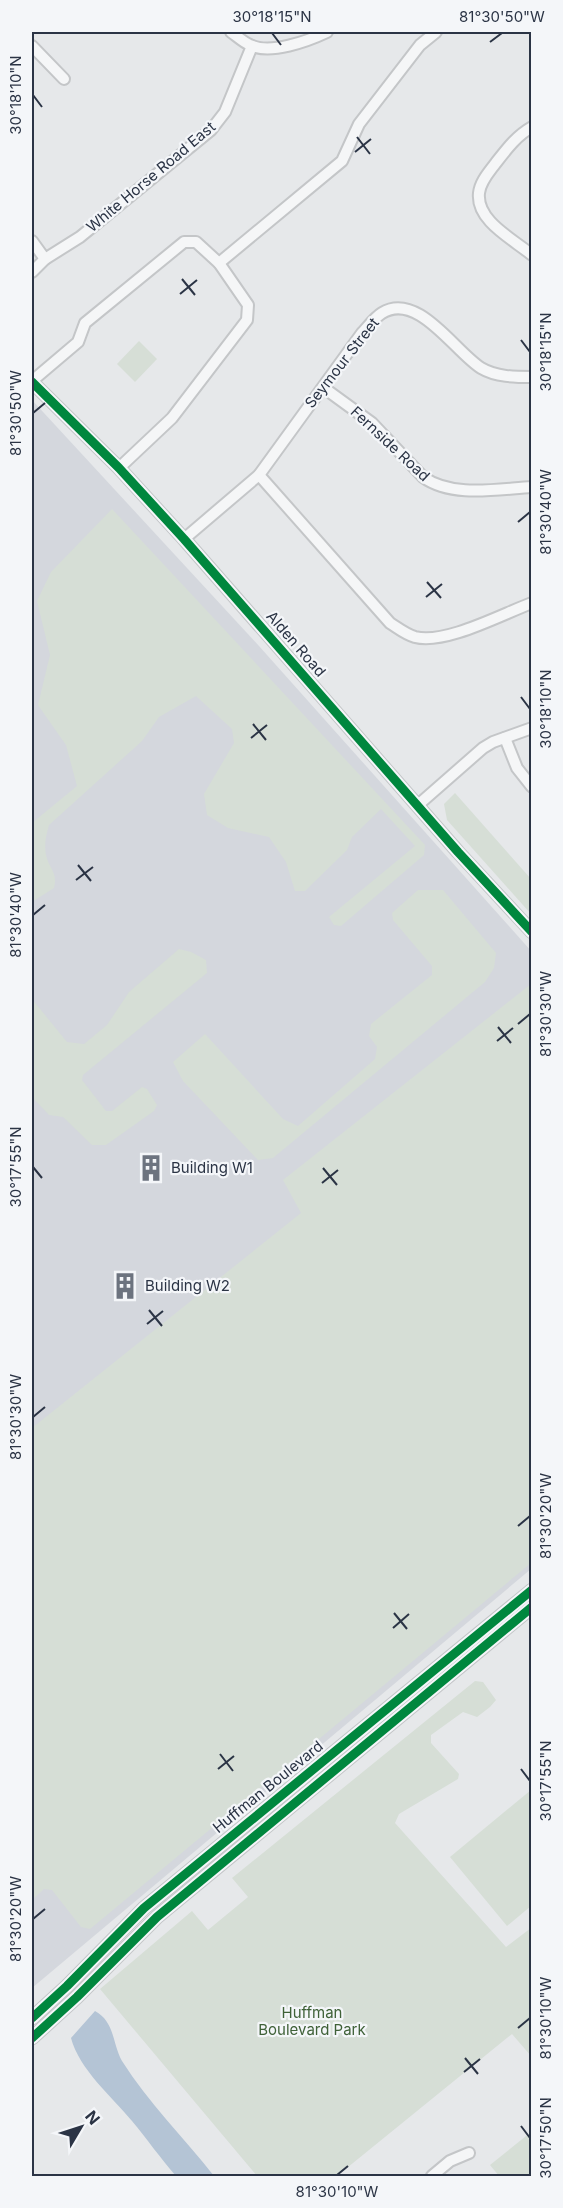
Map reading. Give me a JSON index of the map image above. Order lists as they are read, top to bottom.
{
  "streets": {
    "street": [
      "White Horse Road East",
      "Seymour Street",
      "Fernside Road",
      "Alden Road",
      "Huffman Boulevard"
    ]
  },
  "crossings": [
    ["Seymour Street", "Fernside Road"],
    ["Seymour Street", "Alden Road"]
  ],
  "parks": ["Huffman Boulevard Park"],
  "places": {
    "building": ["Building W1", "Building W2"]
  },
  "north": "top right",
  "coordinates": [
    "30°18'15\"N",
    "81°30'50\"W",
    "30°18'10\"N",
    "81°30'40\"W",
    "81°30'30\"W",
    "30°17'55\"N",
    "81°30'20\"W",
    "81°30'10\"W",
    "30°17'50\"N"
  ]
}
